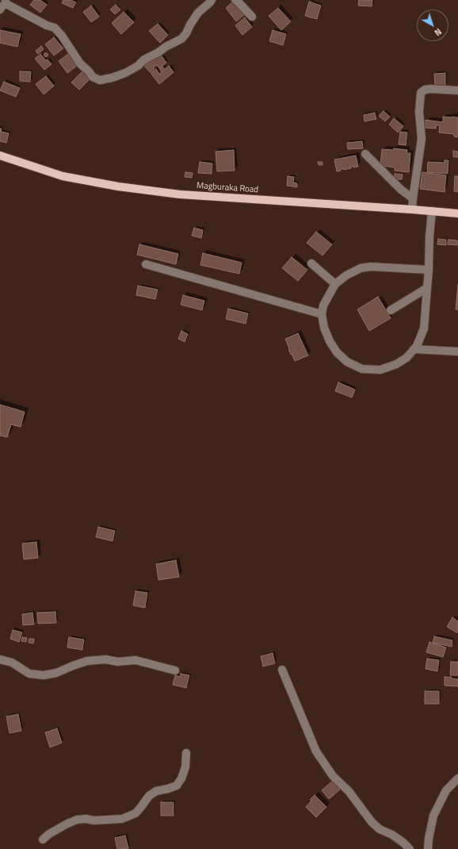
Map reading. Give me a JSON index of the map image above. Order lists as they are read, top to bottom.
{
  "streets": {
    "main road": ["Magburaka Road"]
  },
  "north": "bottom right"
}
